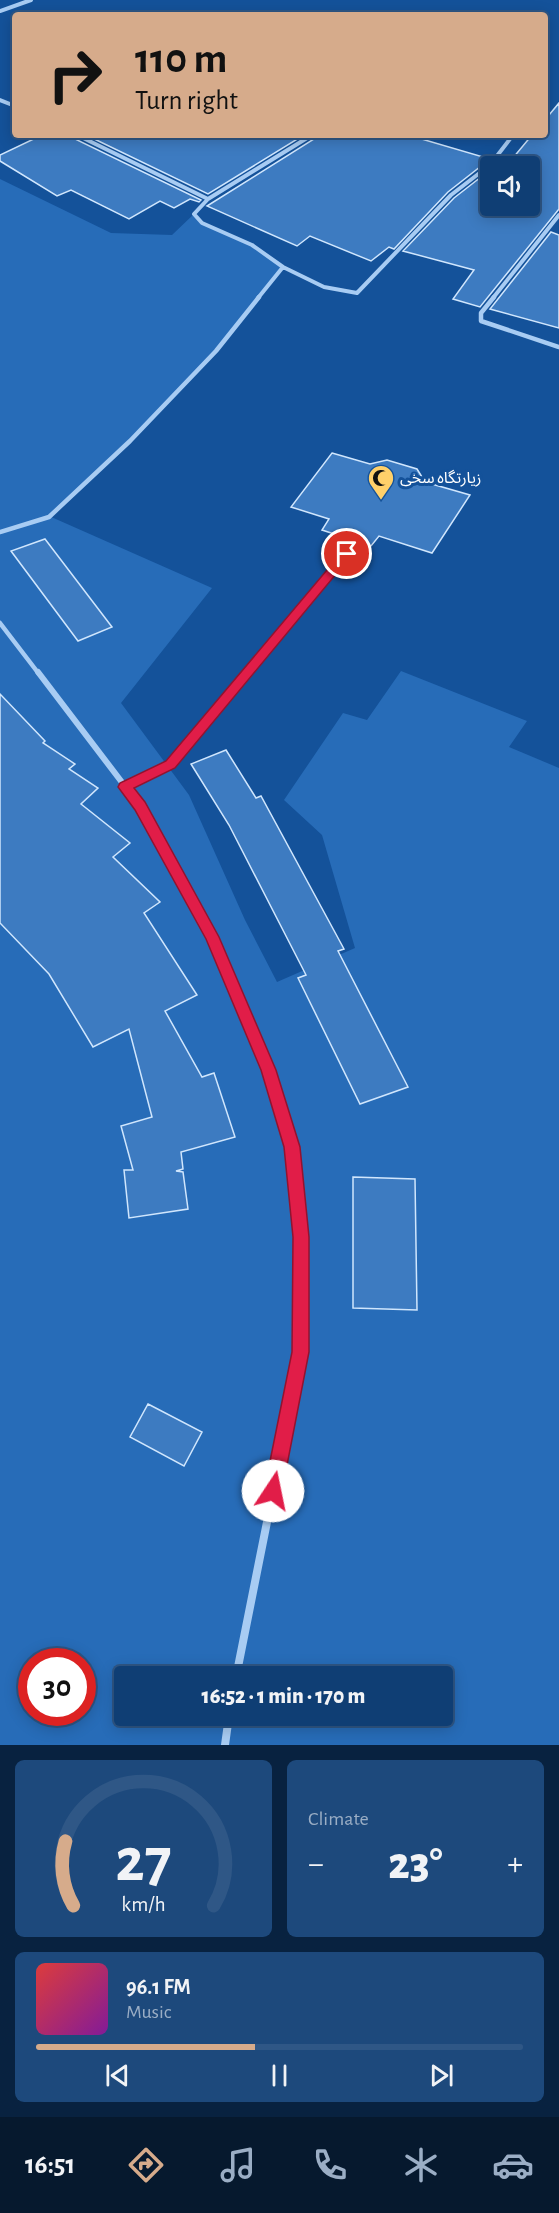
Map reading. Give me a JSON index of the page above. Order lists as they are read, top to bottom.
{
  "places": {
    "mosque": ["زیارتگاه سخی"]
  },
  "page": {
    "turn": ["110 m", "Turn right"],
    "limit": "30",
    "trip": "16:52 · 1 min · 170 m",
    "tile": "Climate",
    "heat": ["−", "23°", "+"],
    "song": ["96.1 FM", "Music"],
    "tabs": "16:51",
    "gauge": ["27", "km/h"]
  }
}
